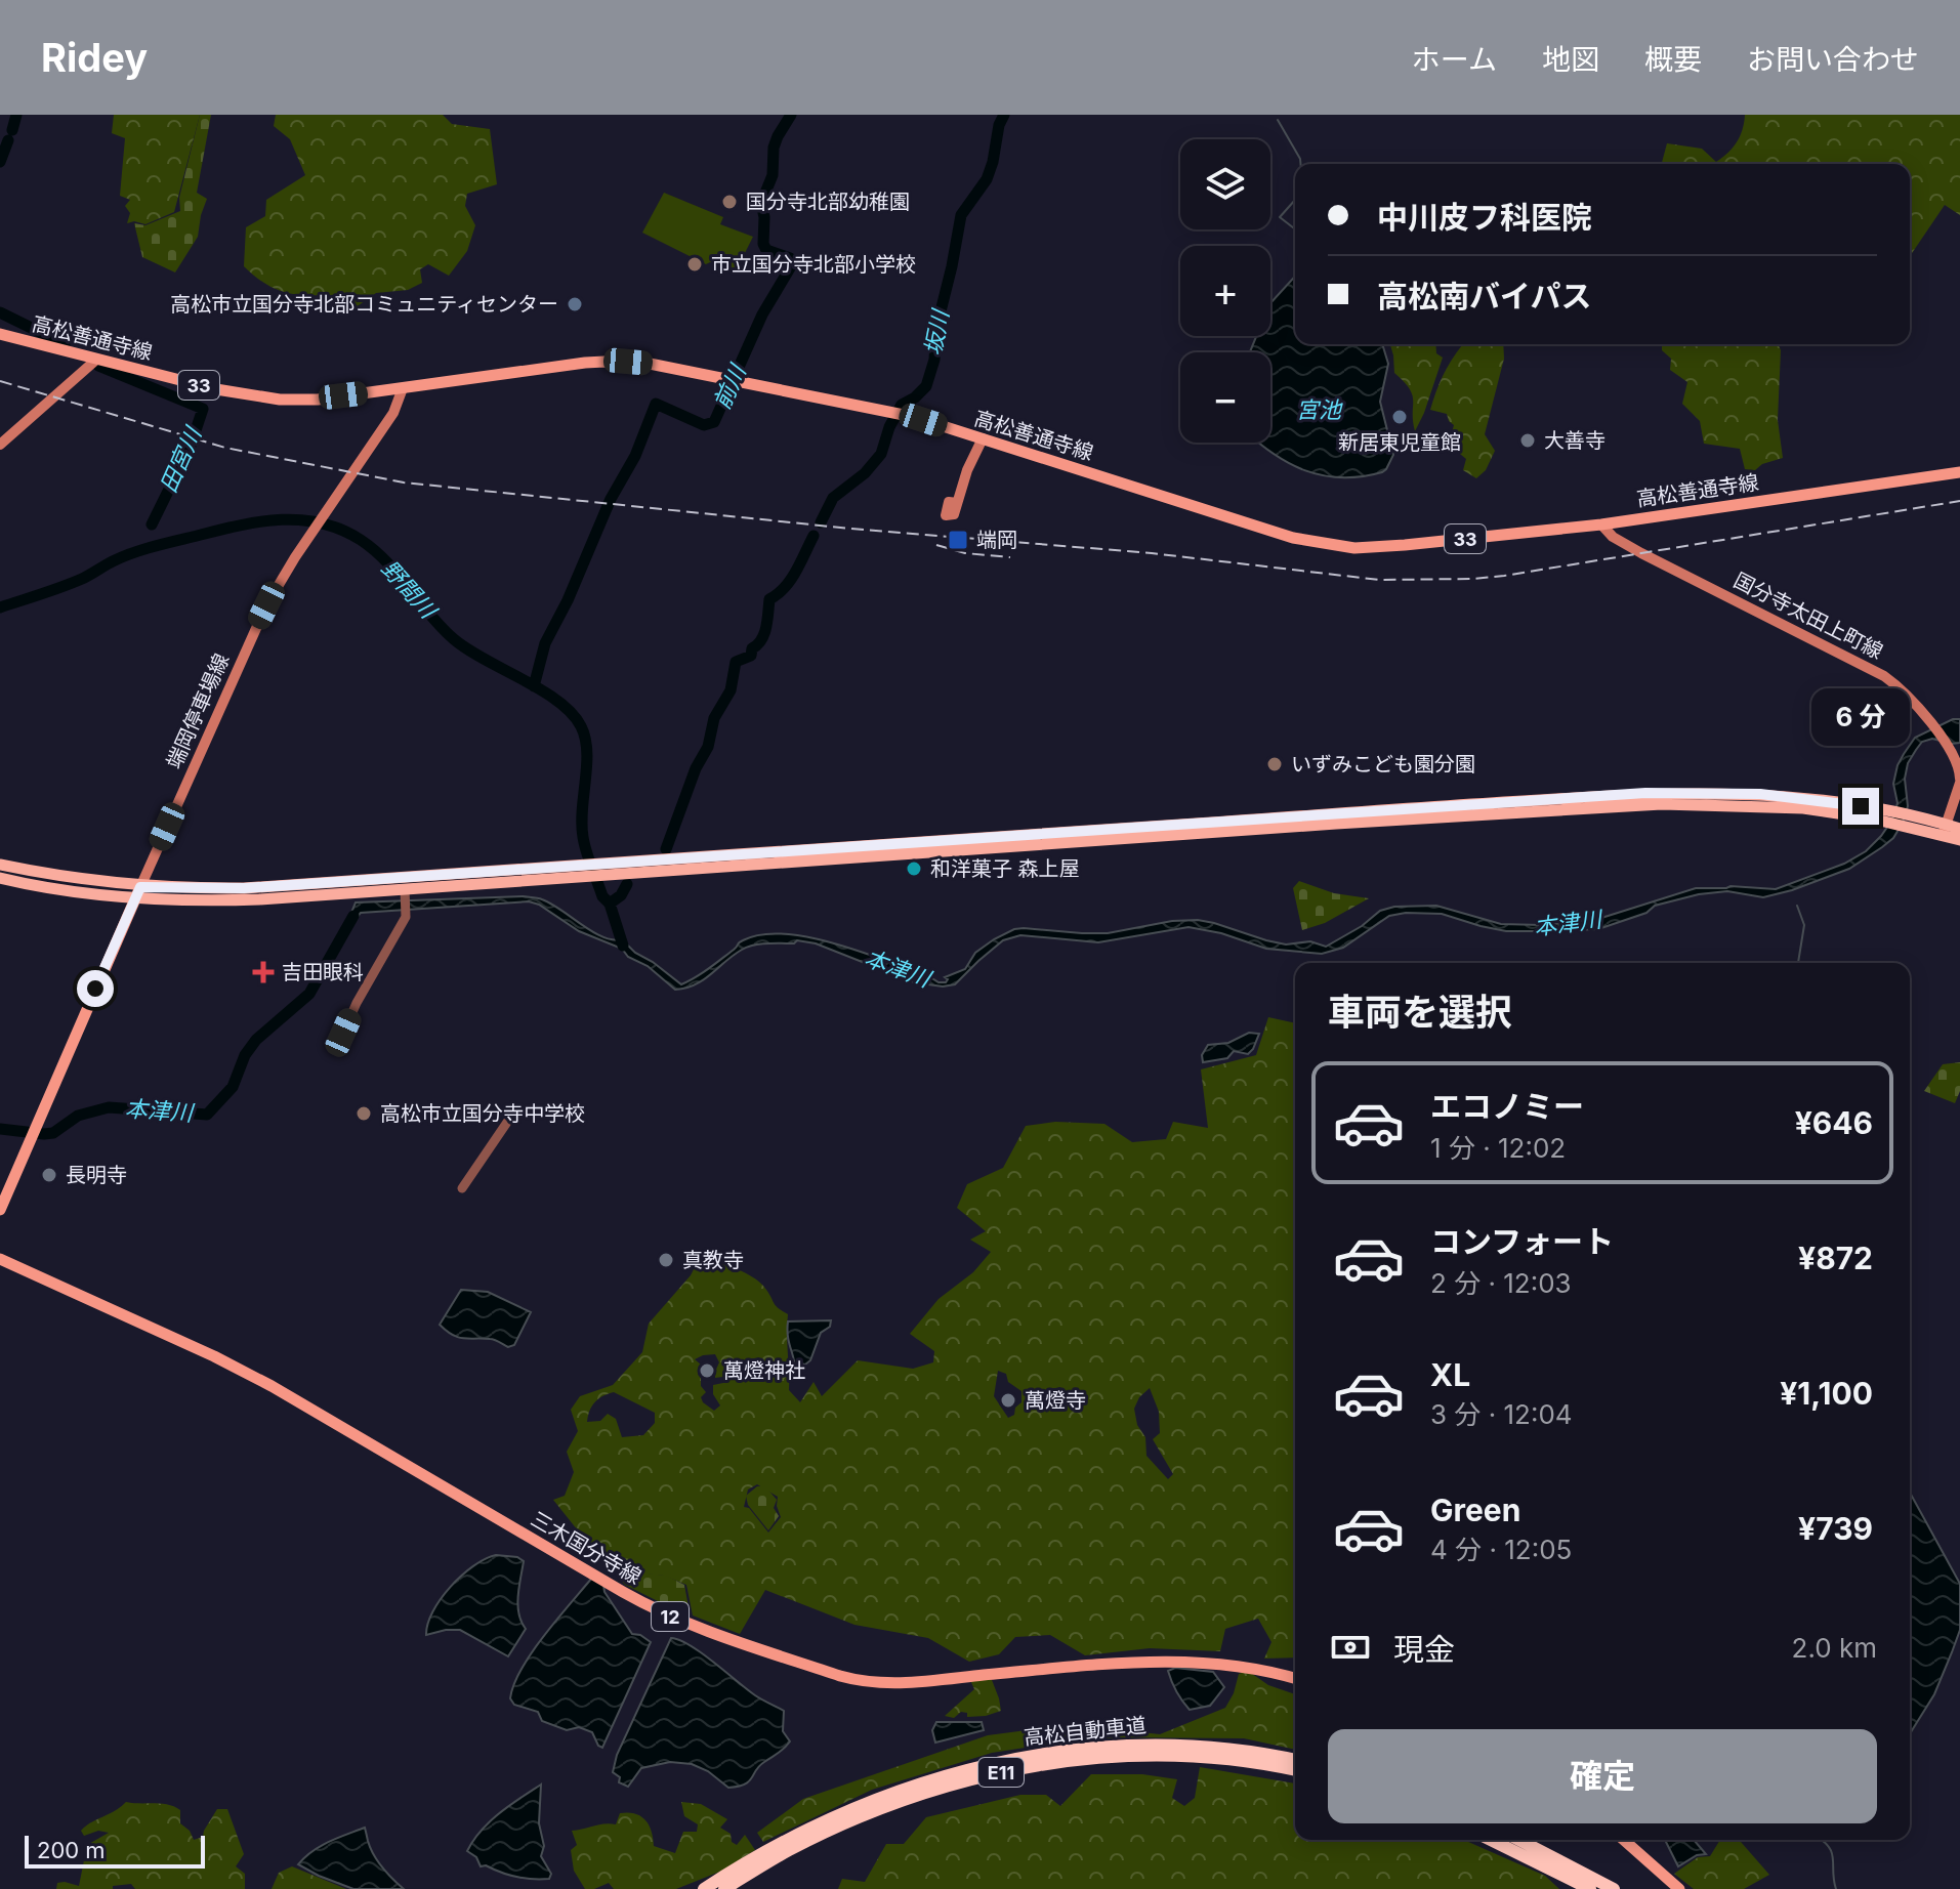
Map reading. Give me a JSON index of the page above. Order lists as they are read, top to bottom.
{
  "streets": {
    "highway": ["高松自動車道", "E11"],
    "main road": [
      "高松善通寺線",
      "33",
      "国分寺太田上町線",
      "端岡停車場線",
      "三木国分寺線",
      "12"
    ]
  },
  "crossings": [
    ["高松善通寺線", "国分寺太田上町線"],
    ["高松善通寺線", "端岡停車場線"]
  ],
  "water": [
    "坂川",
    "前川",
    "宮池",
    "田宮川",
    "野間川",
    "本津川"
  ],
  "places": {
    "other": [
      "国分寺北部幼稚園",
      "市立国分寺北部小学校",
      "高松市立国分寺北部コミュニティセンター",
      "新居東児童館",
      "大善寺",
      "いずみこども園分園",
      "和洋菓子 森上屋",
      "高松市立国分寺中学校",
      "長明寺",
      "真教寺",
      "萬燈神社",
      "萬燈寺"
    ],
    "transit": ["端岡"],
    "health": ["吉田眼科"]
  },
  "scale_bar": "200 m",
  "page": {
    "header": "Ridey",
    "nav": [
      "ホーム",
      "地図",
      "概要",
      "お問い合わせ"
    ],
    "map_buttons": ["+", "−"],
    "banner": ["中川皮フ科医院", "高松南バイパス"],
    "bubble": "6 分",
    "heading": "車両を選択",
    "list": [
      {
        "name": "エコノミー",
        "note": "1 分 · 12:02",
        "value": "¥646"
      },
      {
        "name": "コンフォート",
        "note": "2 分 · 12:03",
        "value": "¥872"
      },
      {
        "name": "XL",
        "note": "3 分 · 12:04",
        "value": "¥1,100"
      },
      {
        "name": "Green",
        "note": "4 分 · 12:05",
        "value": "¥739"
      }
    ],
    "pay": ["現金", "2.0 km"],
    "buttons": "確定",
    "scale": "200 m"
  }
}
